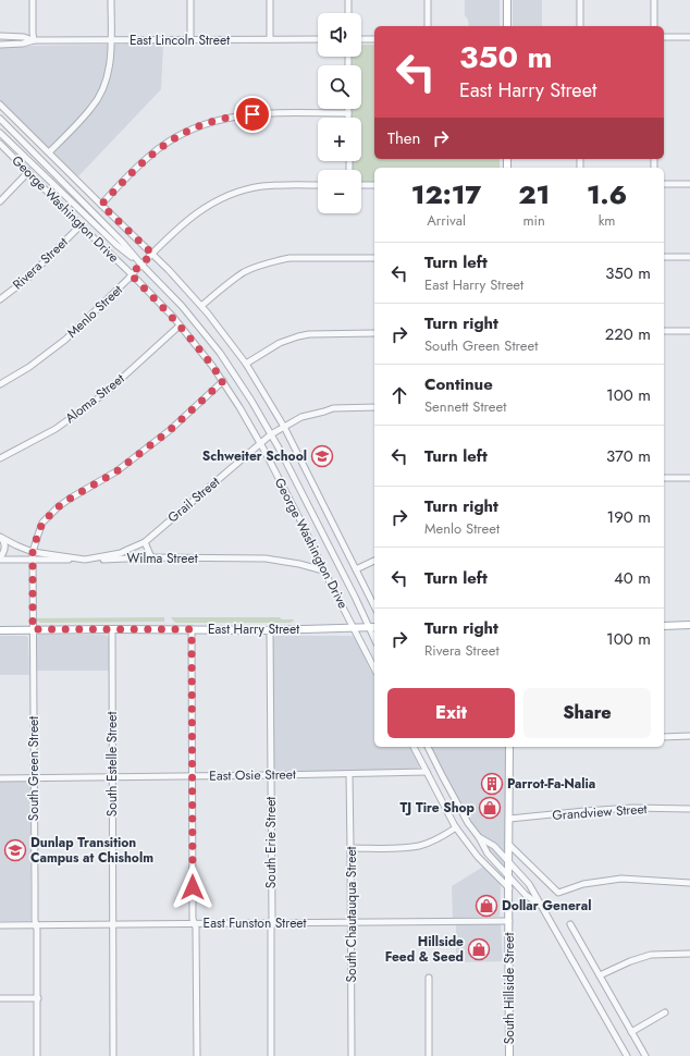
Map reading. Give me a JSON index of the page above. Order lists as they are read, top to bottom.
{
  "streets": {
    "main road": ["East Harry Street", "South Hillside Street"],
    "street": [
      "East Lincoln Street",
      "George Washington Drive",
      "Rivera Street",
      "Menlo Street",
      "Aloma Street",
      "Grail Street",
      "Wilma Street",
      "South Estelle Street",
      "South Green Street",
      "East Osie Street",
      "Grandview Street",
      "South Erie Street",
      "South Chautauqua Street",
      "East Funston Street"
    ]
  },
  "crossings": [
    ["George Washington Drive", "Rivera Street"],
    ["George Washington Drive", "Menlo Street"],
    ["George Washington Drive", "Aloma Street"],
    ["George Washington Drive", "Grail Street"],
    ["George Washington Drive", "Wilma Street"],
    ["George Washington Drive", "East Harry Street"],
    ["George Washington Drive", "South Green Street"],
    ["Grail Street", "Wilma Street"],
    ["Wilma Street", "South Green Street"],
    ["East Harry Street", "South Estelle Street"],
    ["East Harry Street", "South Green Street"],
    ["East Harry Street", "South Erie Street"],
    ["South Estelle Street", "East Osie Street"],
    ["South Estelle Street", "East Funston Street"],
    ["South Green Street", "East Osie Street"],
    ["South Green Street", "East Funston Street"],
    ["East Osie Street", "South Erie Street"],
    ["East Osie Street", "South Chautauqua Street"],
    ["South Erie Street", "East Funston Street"],
    ["South Chautauqua Street", "East Funston Street"],
    ["East Funston Street", "South Hillside Street"]
  ],
  "places": {
    "school or university": ["Schweiter School", "Dunlap Transition Campus at Chisholm"],
    "building": ["Parrot-Fa-Nalia"],
    "shop": ["TJ Tire Shop", "Dollar General", "Hillside Feed & Seed"]
  },
  "page": {
    "map_buttons": ["+", "−"],
    "turn": ["350 m", "East Harry Street"],
    "then": "Then",
    "eta": [
      "12:17",
      "Arrival",
      "21",
      "min",
      "1.6",
      "km"
    ],
    "list": [
      {
        "name": "Turn left",
        "note": "East Harry Street",
        "value": "350 m"
      },
      {
        "name": "Turn right",
        "note": "South Green Street",
        "value": "220 m"
      },
      {
        "name": "Continue",
        "note": "Sennett Street",
        "value": "100 m"
      },
      {
        "name": "Turn left",
        "value": "370 m"
      },
      {
        "name": "Turn right",
        "note": "Menlo Street",
        "value": "190 m"
      },
      {
        "name": "Turn left",
        "value": "40 m"
      },
      {
        "name": "Turn right",
        "note": "Rivera Street",
        "value": "100 m"
      }
    ],
    "buttons": ["Exit", "Share"]
  }
}
